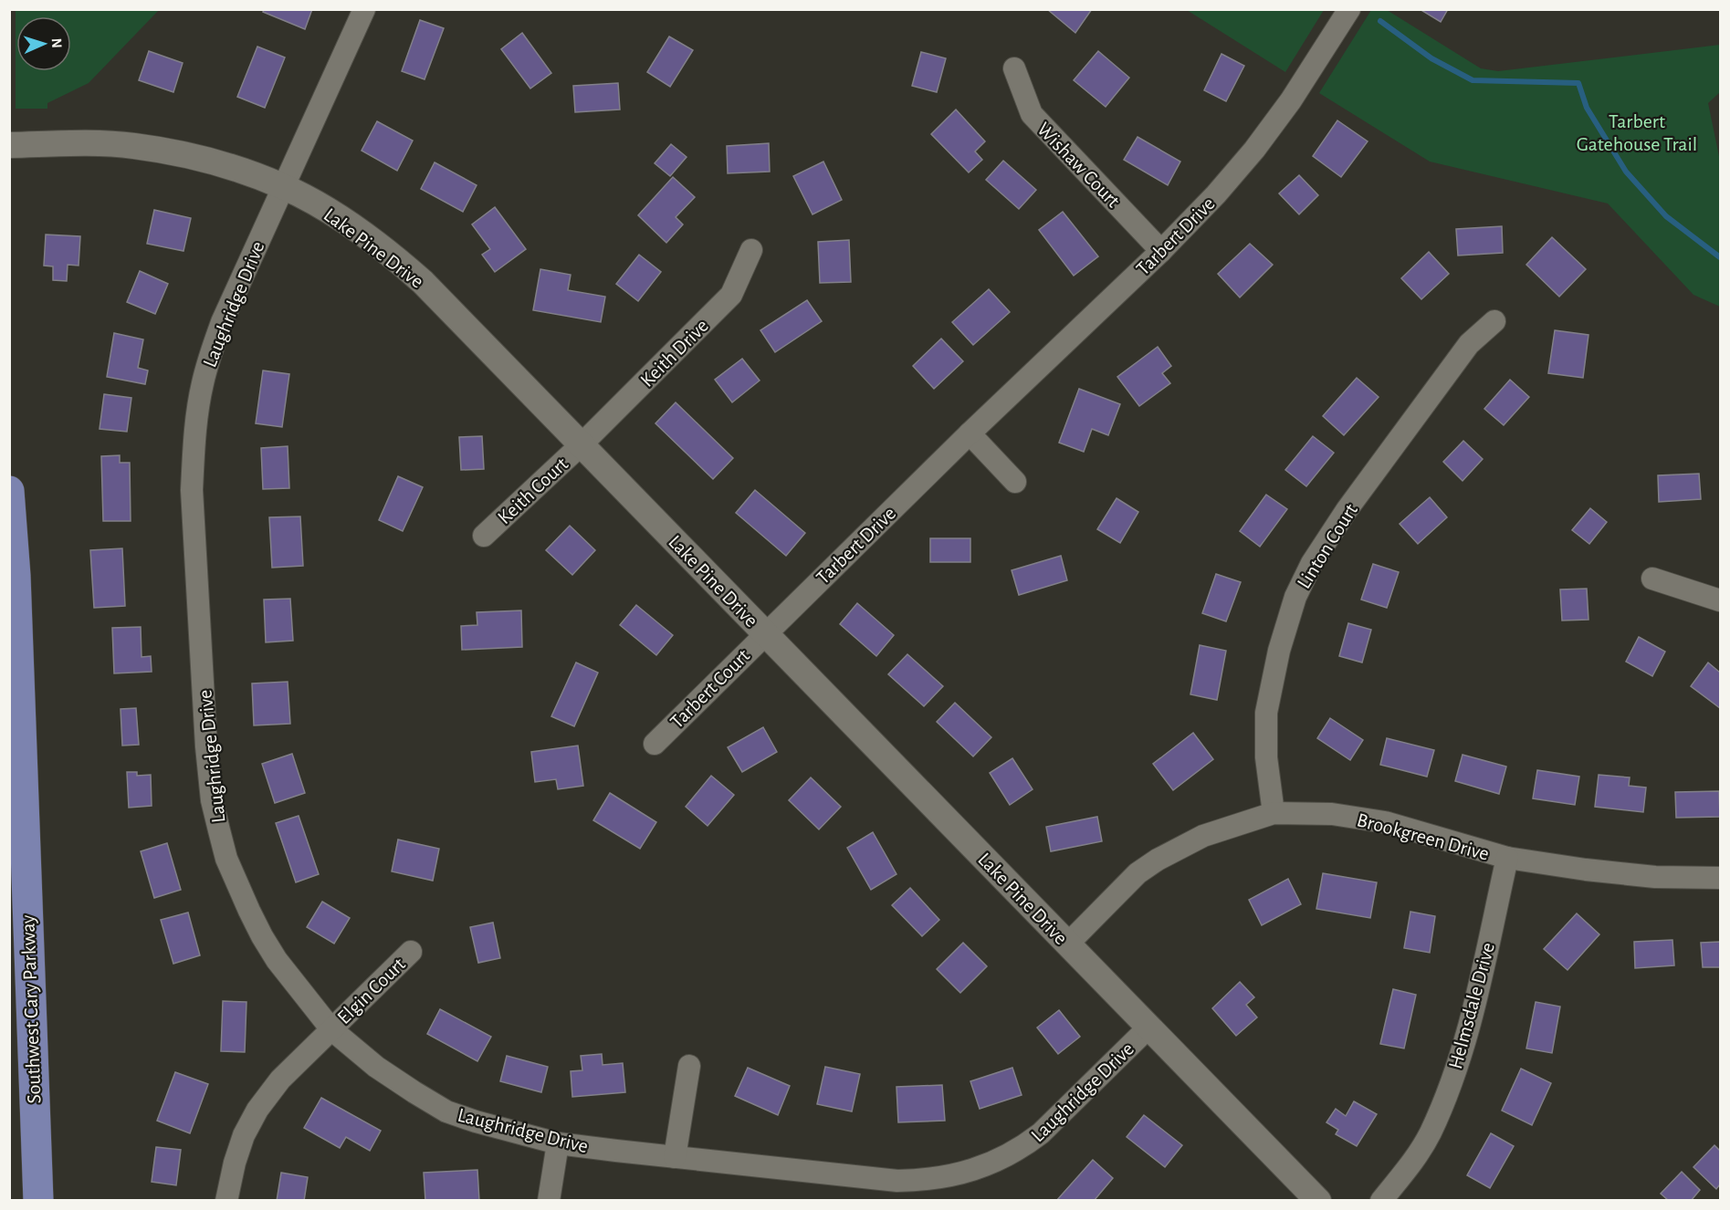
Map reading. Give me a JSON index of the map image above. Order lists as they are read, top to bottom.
{
  "streets": {
    "main road": ["Southwest Cary Parkway"],
    "street": [
      "Wishaw Court",
      "Tarbert Drive",
      "Lake Pine Drive",
      "Laughridge Drive",
      "Keith Drive",
      "Keith Court",
      "Linton Court",
      "Tarbert Court",
      "Brookgreen Drive",
      "Elgin Court",
      "Helmsdale Drive"
    ]
  },
  "crossings": [
    ["Wishaw Court", "Tarbert Drive"],
    ["Tarbert Drive", "Lake Pine Drive"],
    ["Tarbert Drive", "Tarbert Court"],
    ["Lake Pine Drive", "Laughridge Drive"],
    ["Lake Pine Drive", "Keith Drive"],
    ["Lake Pine Drive", "Keith Court"],
    ["Lake Pine Drive", "Tarbert Court"],
    ["Lake Pine Drive", "Brookgreen Drive"],
    ["Laughridge Drive", "Elgin Court"],
    ["Keith Drive", "Keith Court"],
    ["Linton Court", "Brookgreen Drive"],
    ["Brookgreen Drive", "Helmsdale Drive"]
  ],
  "parks": ["Tarbert Gatehouse Trail"],
  "north": "right"
}
